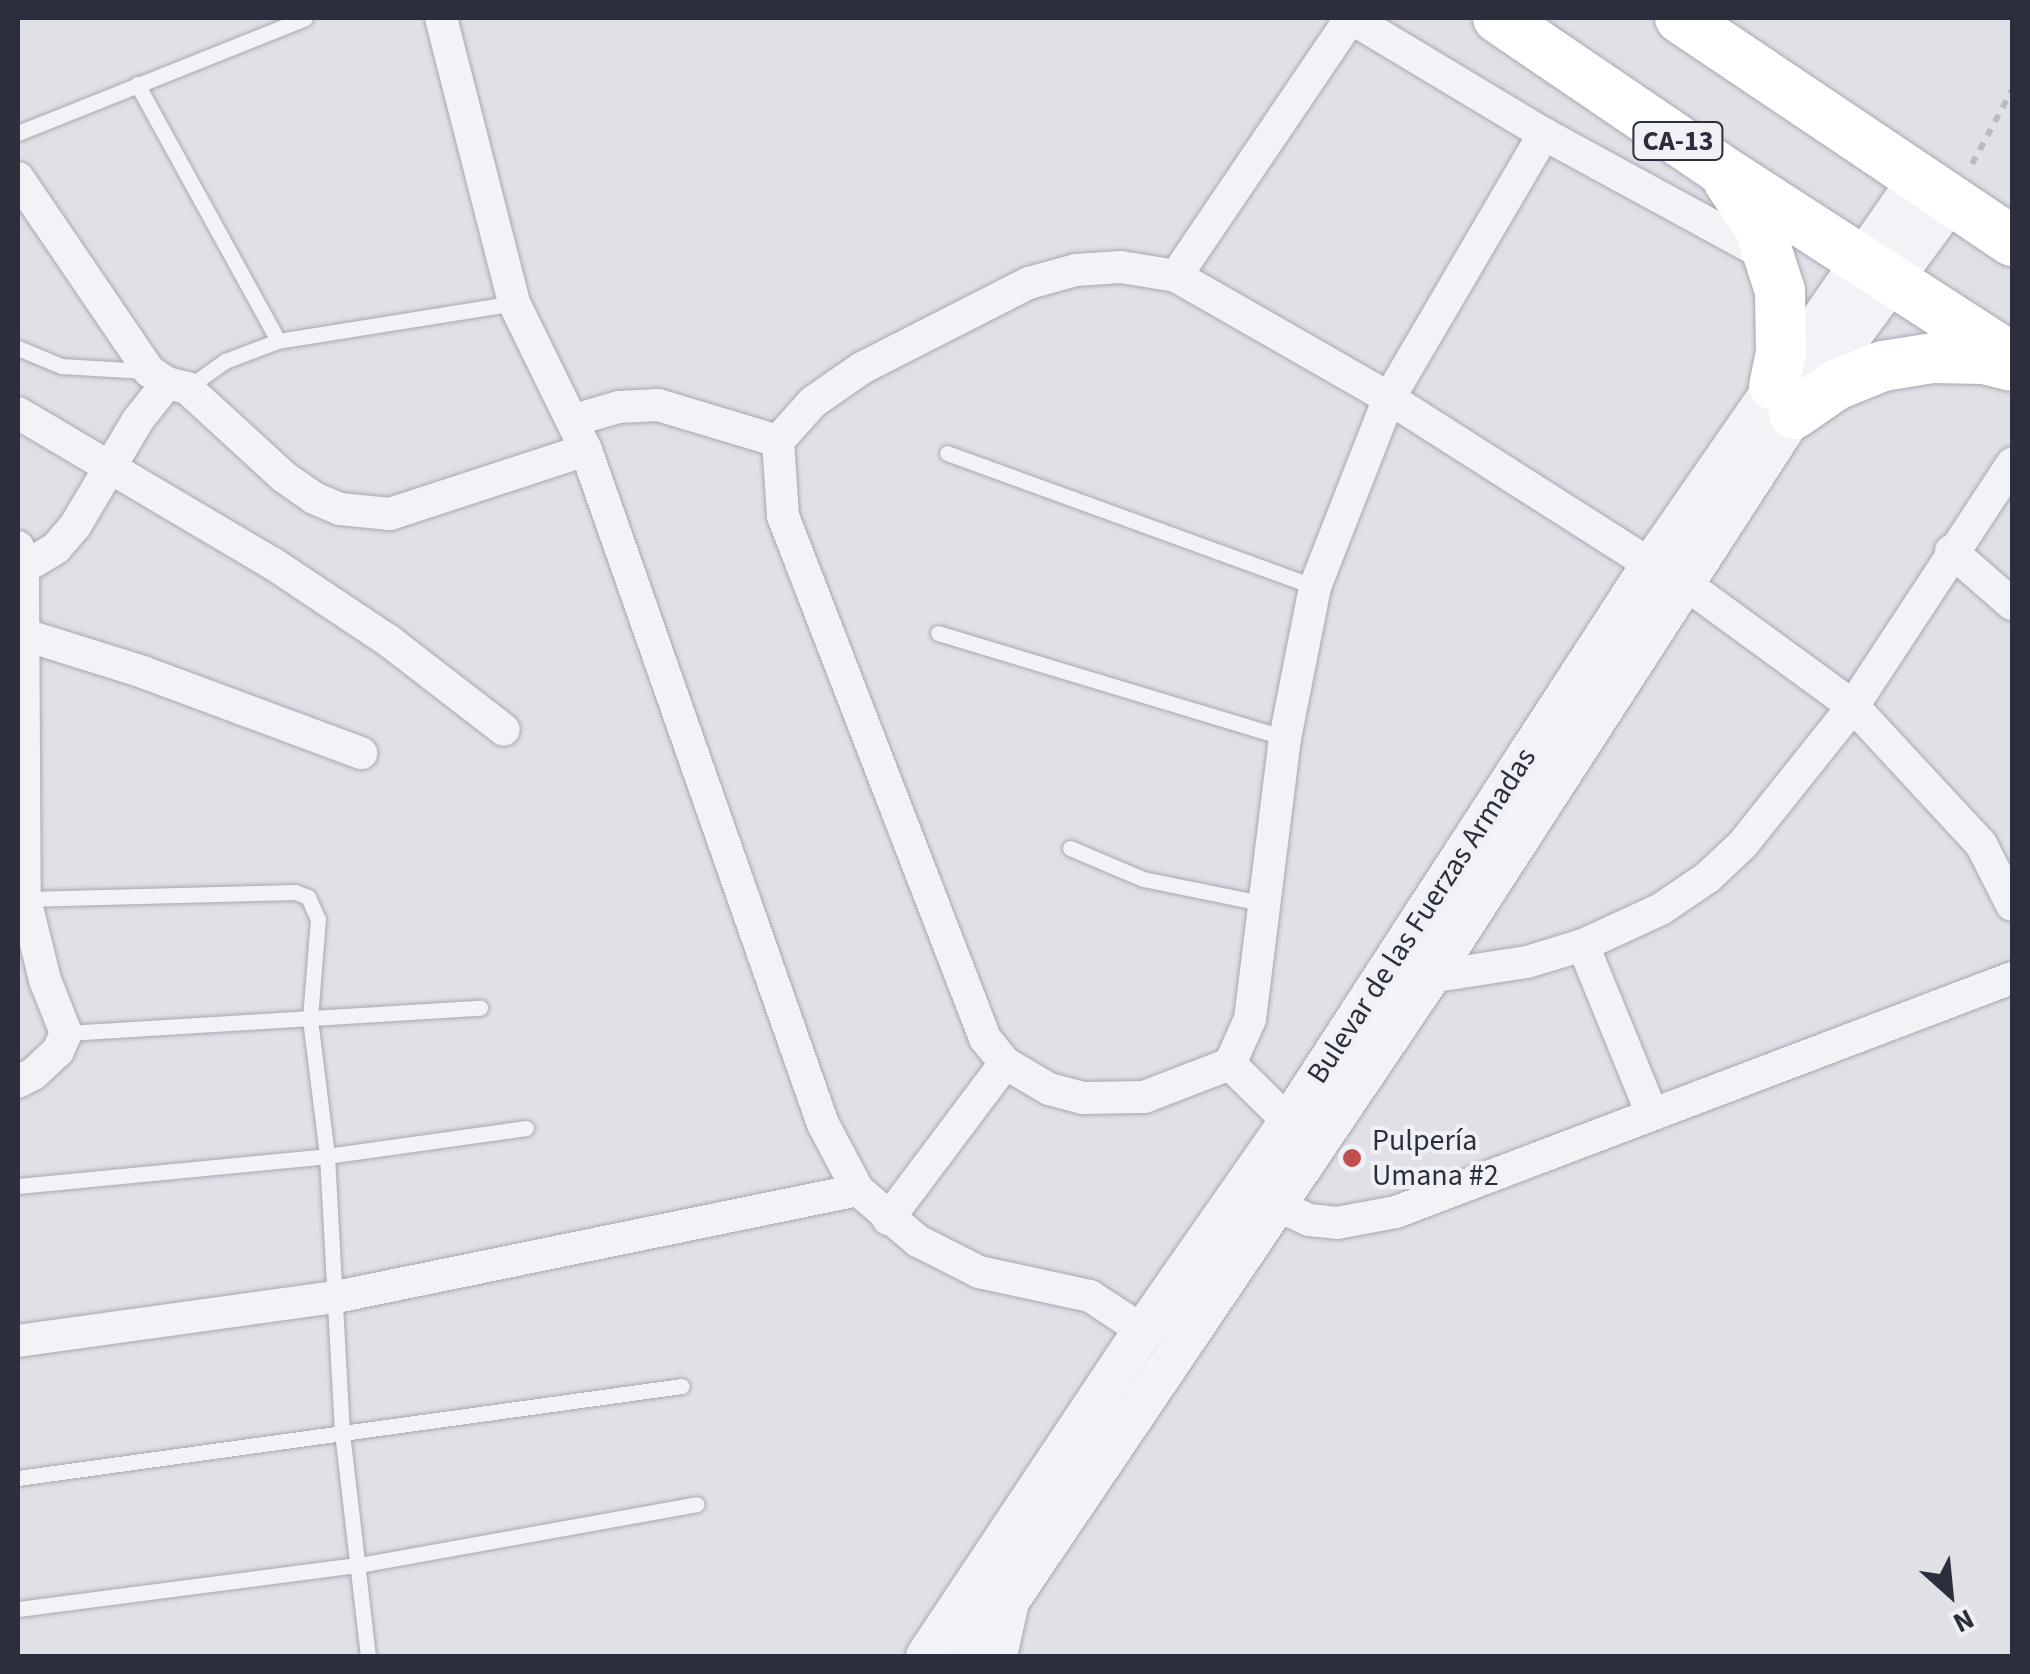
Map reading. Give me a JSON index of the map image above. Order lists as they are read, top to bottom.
{
  "streets": {
    "main road": ["CA-13"],
    "street": ["Bulevar de las Fuerzas Armadas"]
  },
  "crossings": [
    ["CA-13", "Bulevar de las Fuerzas Armadas"]
  ],
  "places": ["Pulpería Umana #2"],
  "north": "bottom right"
}
